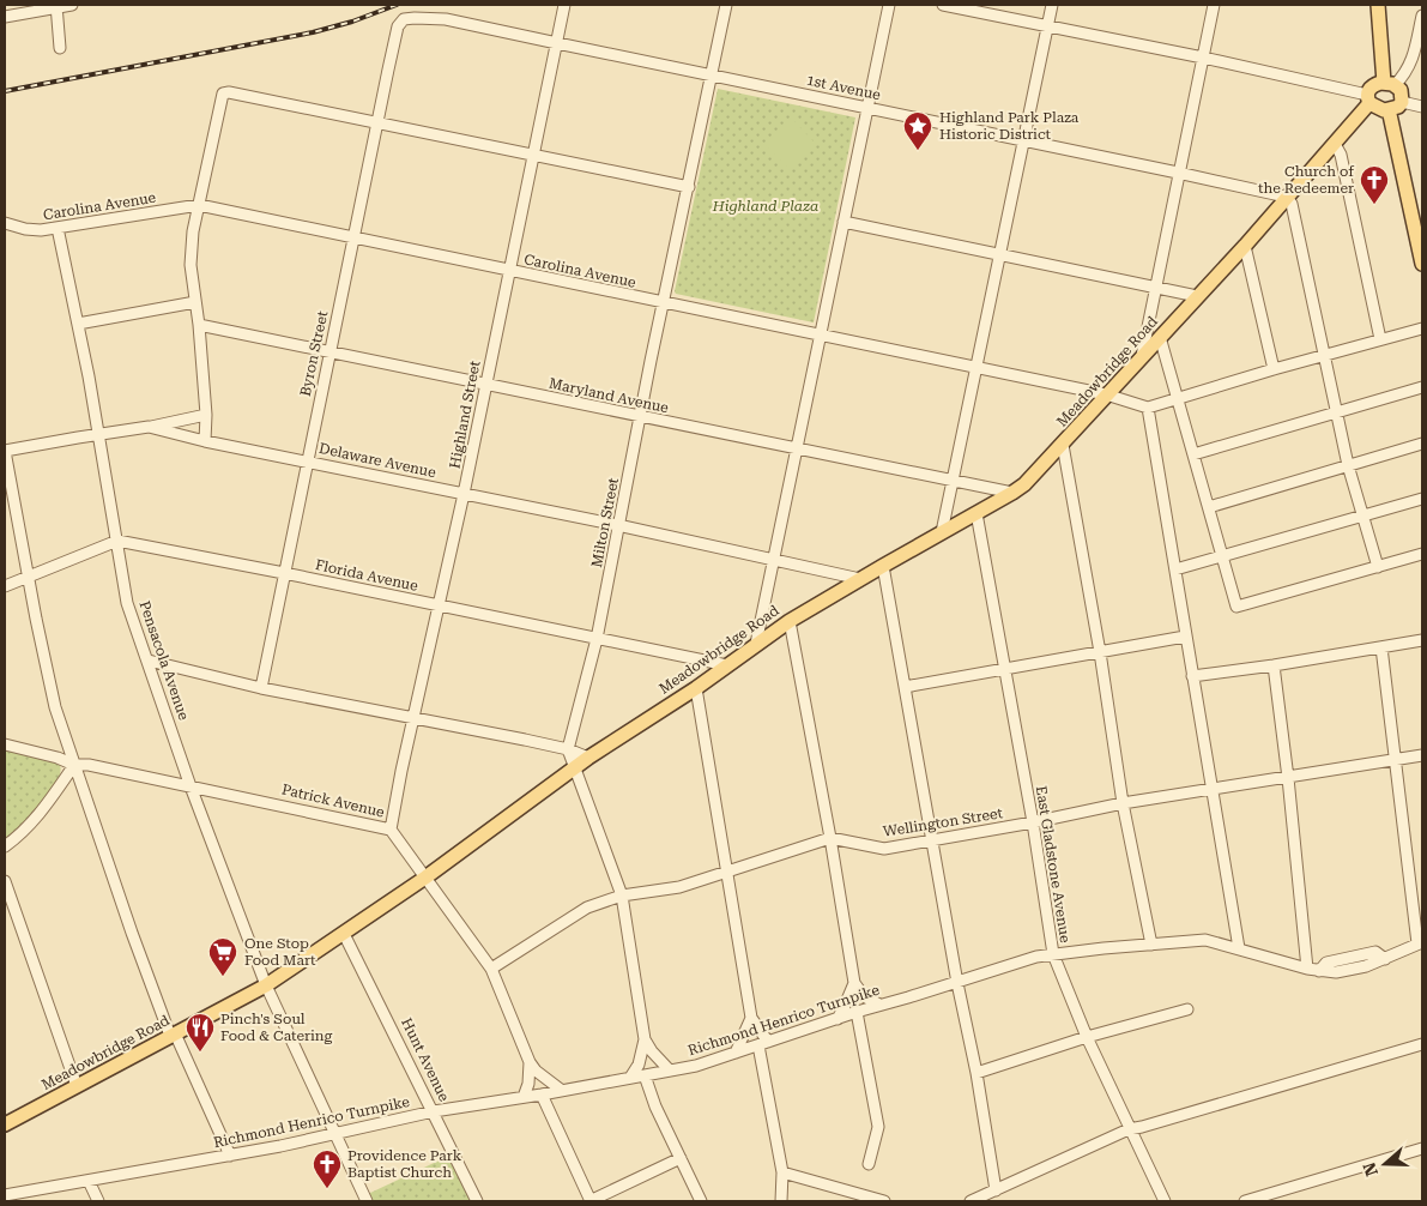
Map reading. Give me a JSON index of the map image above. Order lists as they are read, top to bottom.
{
  "streets": {
    "main road": ["Meadowbridge Road"],
    "street": [
      "1st Avenue",
      "Carolina Avenue",
      "Byron Street",
      "Maryland Avenue",
      "Highland Street",
      "Delaware Avenue",
      "Milton Street",
      "Florida Avenue",
      "Pensacola Avenue",
      "Patrick Avenue",
      "Wellington Street",
      "East Gladstone Avenue",
      "Richmond Henrico Turnpike",
      "Hunt Avenue"
    ]
  },
  "crossings": [
    ["1st Avenue", "Byron Street"],
    ["1st Avenue", "Meadowbridge Road"],
    ["1st Avenue", "Highland Street"],
    ["1st Avenue", "Milton Street"],
    ["Carolina Avenue", "Byron Street"],
    ["Carolina Avenue", "Meadowbridge Road"],
    ["Carolina Avenue", "Highland Street"],
    ["Carolina Avenue", "Milton Street"],
    ["Carolina Avenue", "Pensacola Avenue"],
    ["Byron Street", "Maryland Avenue"],
    ["Byron Street", "Delaware Avenue"],
    ["Byron Street", "Florida Avenue"],
    ["Meadowbridge Road", "Maryland Avenue"],
    ["Meadowbridge Road", "Delaware Avenue"],
    ["Meadowbridge Road", "Milton Street"],
    ["Meadowbridge Road", "Florida Avenue"],
    ["Meadowbridge Road", "Pensacola Avenue"],
    ["Meadowbridge Road", "Patrick Avenue"],
    ["Meadowbridge Road", "East Gladstone Avenue"],
    ["Meadowbridge Road", "Hunt Avenue"],
    ["Maryland Avenue", "Highland Street"],
    ["Maryland Avenue", "Milton Street"],
    ["Highland Street", "Delaware Avenue"],
    ["Highland Street", "Florida Avenue"],
    ["Highland Street", "Patrick Avenue"],
    ["Delaware Avenue", "Milton Street"],
    ["Delaware Avenue", "Pensacola Avenue"],
    ["Milton Street", "Florida Avenue"],
    ["Milton Street", "Wellington Street"],
    ["Milton Street", "Richmond Henrico Turnpike"],
    ["Florida Avenue", "Pensacola Avenue"],
    ["Pensacola Avenue", "Patrick Avenue"],
    ["Pensacola Avenue", "Richmond Henrico Turnpike"],
    ["Patrick Avenue", "Wellington Street"],
    ["Patrick Avenue", "Richmond Henrico Turnpike"],
    ["Wellington Street", "East Gladstone Avenue"],
    ["East Gladstone Avenue", "Richmond Henrico Turnpike"],
    ["Richmond Henrico Turnpike", "Hunt Avenue"]
  ],
  "parks": ["Highland Plaza"],
  "places": {
    "place": ["Highland Park Plaza Historic District"],
    "church": ["Church of the Redeemer", "Providence Park Baptist Church"],
    "supermarket": ["One Stop Food Mart"],
    "restaurant": ["Pinch's Soul Food & Catering"]
  },
  "north": "left"
}
